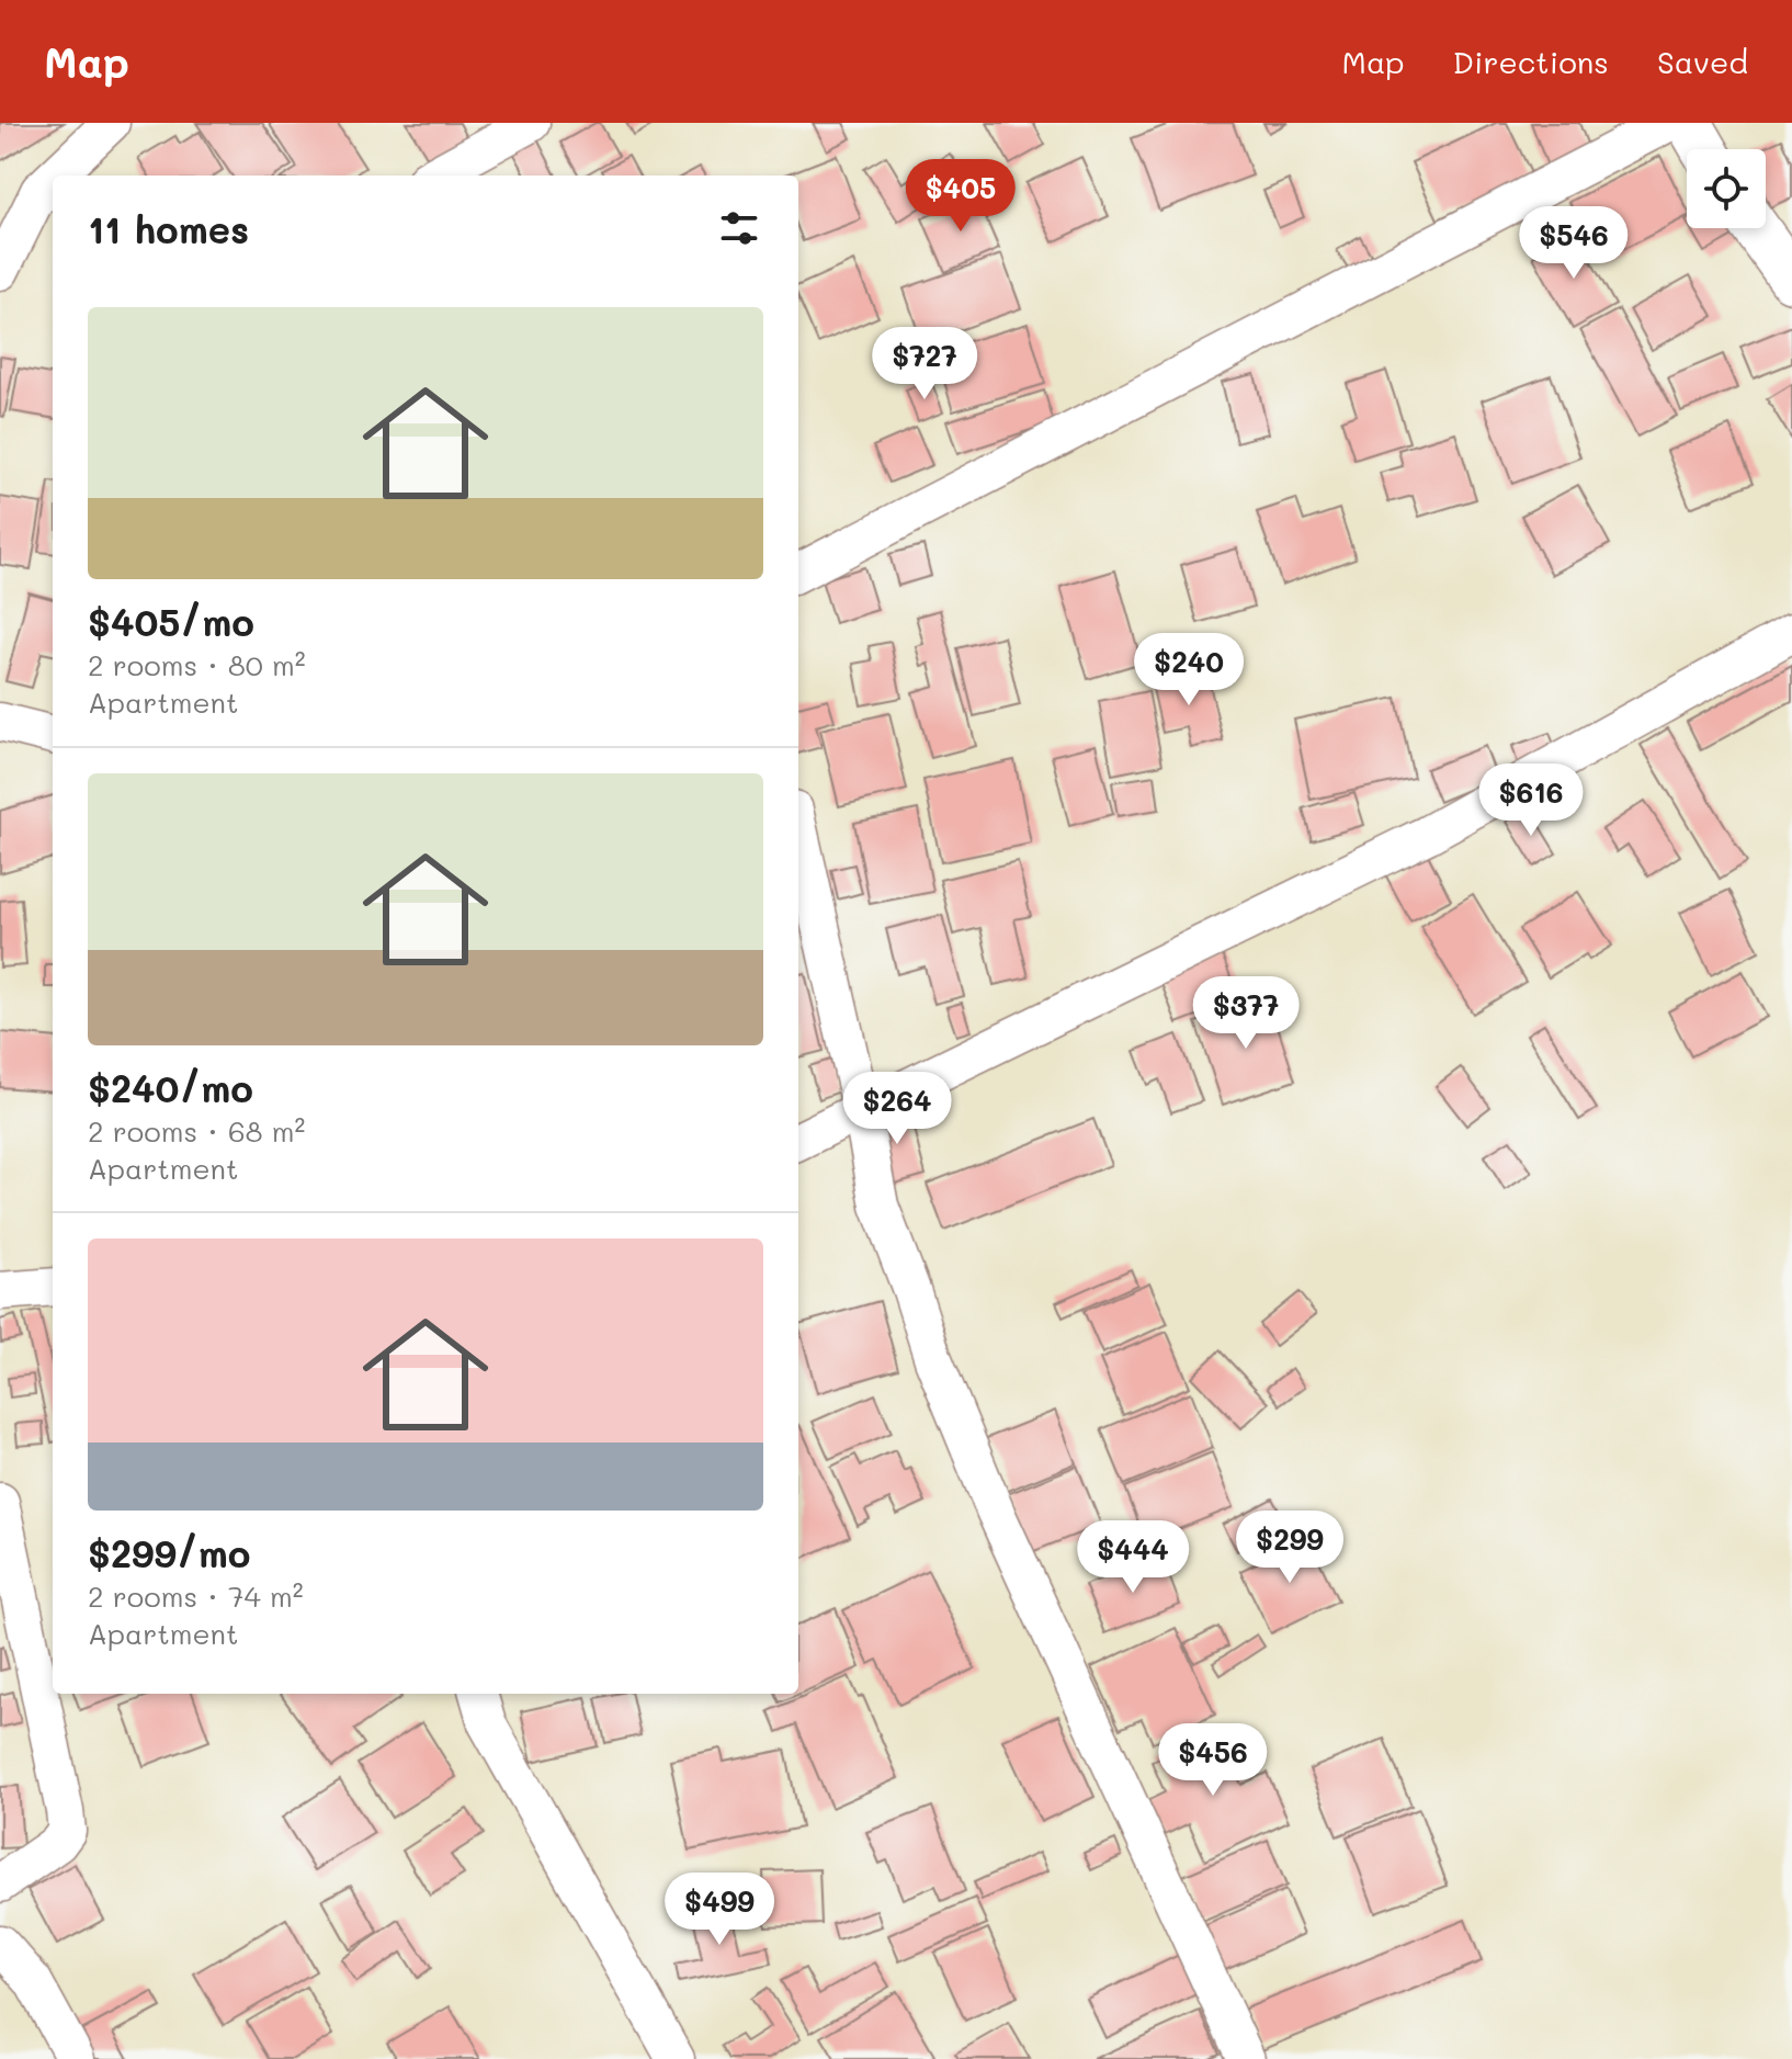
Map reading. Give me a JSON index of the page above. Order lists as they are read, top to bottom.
{
  "page": {
    "header": "Map",
    "nav": ["Map", "Directions", "Saved"],
    "price": [
      "$405",
      "$546",
      "$727",
      "$240",
      "$616",
      "$377",
      "$264",
      "$299",
      "$444",
      "$456",
      "$499"
    ],
    "heading": "11 homes",
    "list": [
      {
        "name": "$405/mo",
        "note": "2 rooms · 80 m² · Apartment"
      },
      {
        "name": "$240/mo",
        "note": "2 rooms · 68 m² · Apartment"
      },
      {
        "name": "$299/mo",
        "note": "2 rooms · 74 m² · Apartment"
      }
    ]
  }
}
